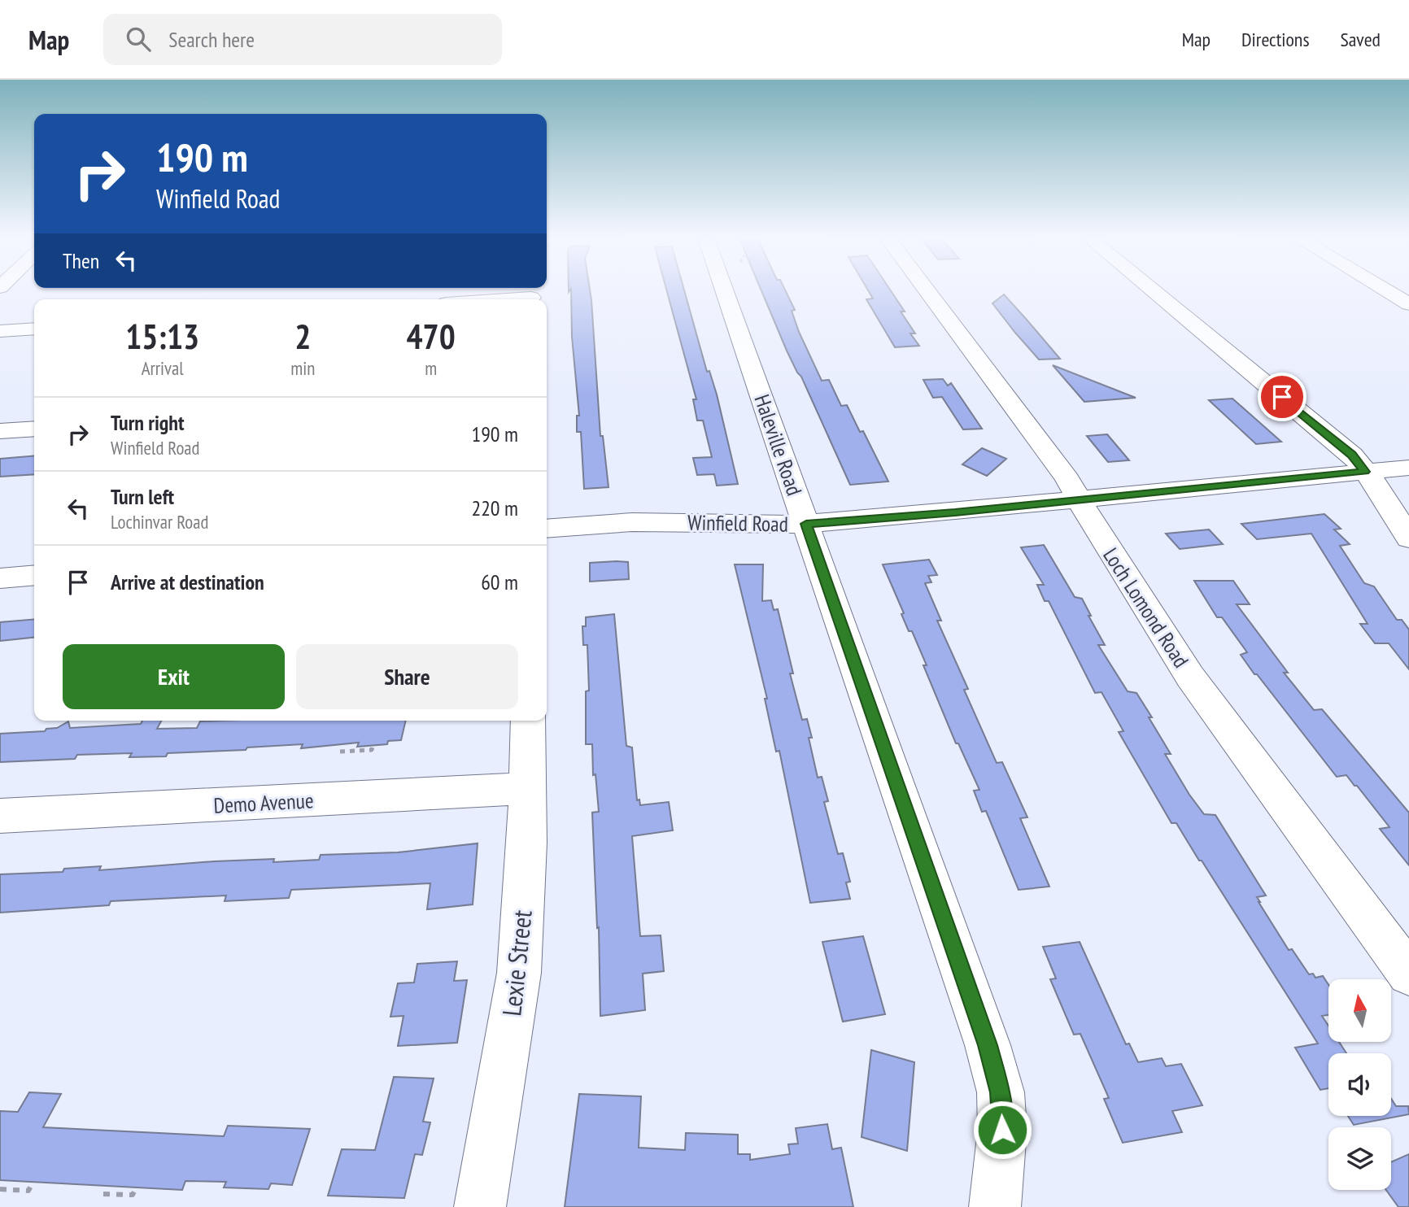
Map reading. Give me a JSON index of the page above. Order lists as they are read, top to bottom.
{
  "streets": {
    "street": [
      "Haleville Road",
      "Winfield Road",
      "Loch Lomond Road",
      "Demo Avenue",
      "Lexie Street"
    ]
  },
  "crossings": [
    ["Haleville Road", "Winfield Road"],
    ["Winfield Road", "Loch Lomond Road"],
    ["Demo Avenue", "Lexie Street"]
  ],
  "north": "top",
  "page": {
    "header": "Map",
    "search": "Search here",
    "nav": ["Map", "Directions", "Saved"],
    "turn": ["190 m", "Winfield Road"],
    "then": "Then",
    "eta": [
      "15:13",
      "Arrival",
      "2",
      "min",
      "470",
      "m"
    ],
    "list": [
      {
        "name": "Turn right",
        "note": "Winfield Road",
        "value": "190 m"
      },
      {
        "name": "Turn left",
        "note": "Lochinvar Road",
        "value": "220 m"
      },
      {
        "name": "Arrive at destination",
        "value": "60 m"
      }
    ],
    "buttons": ["Exit", "Share"]
  }
}
